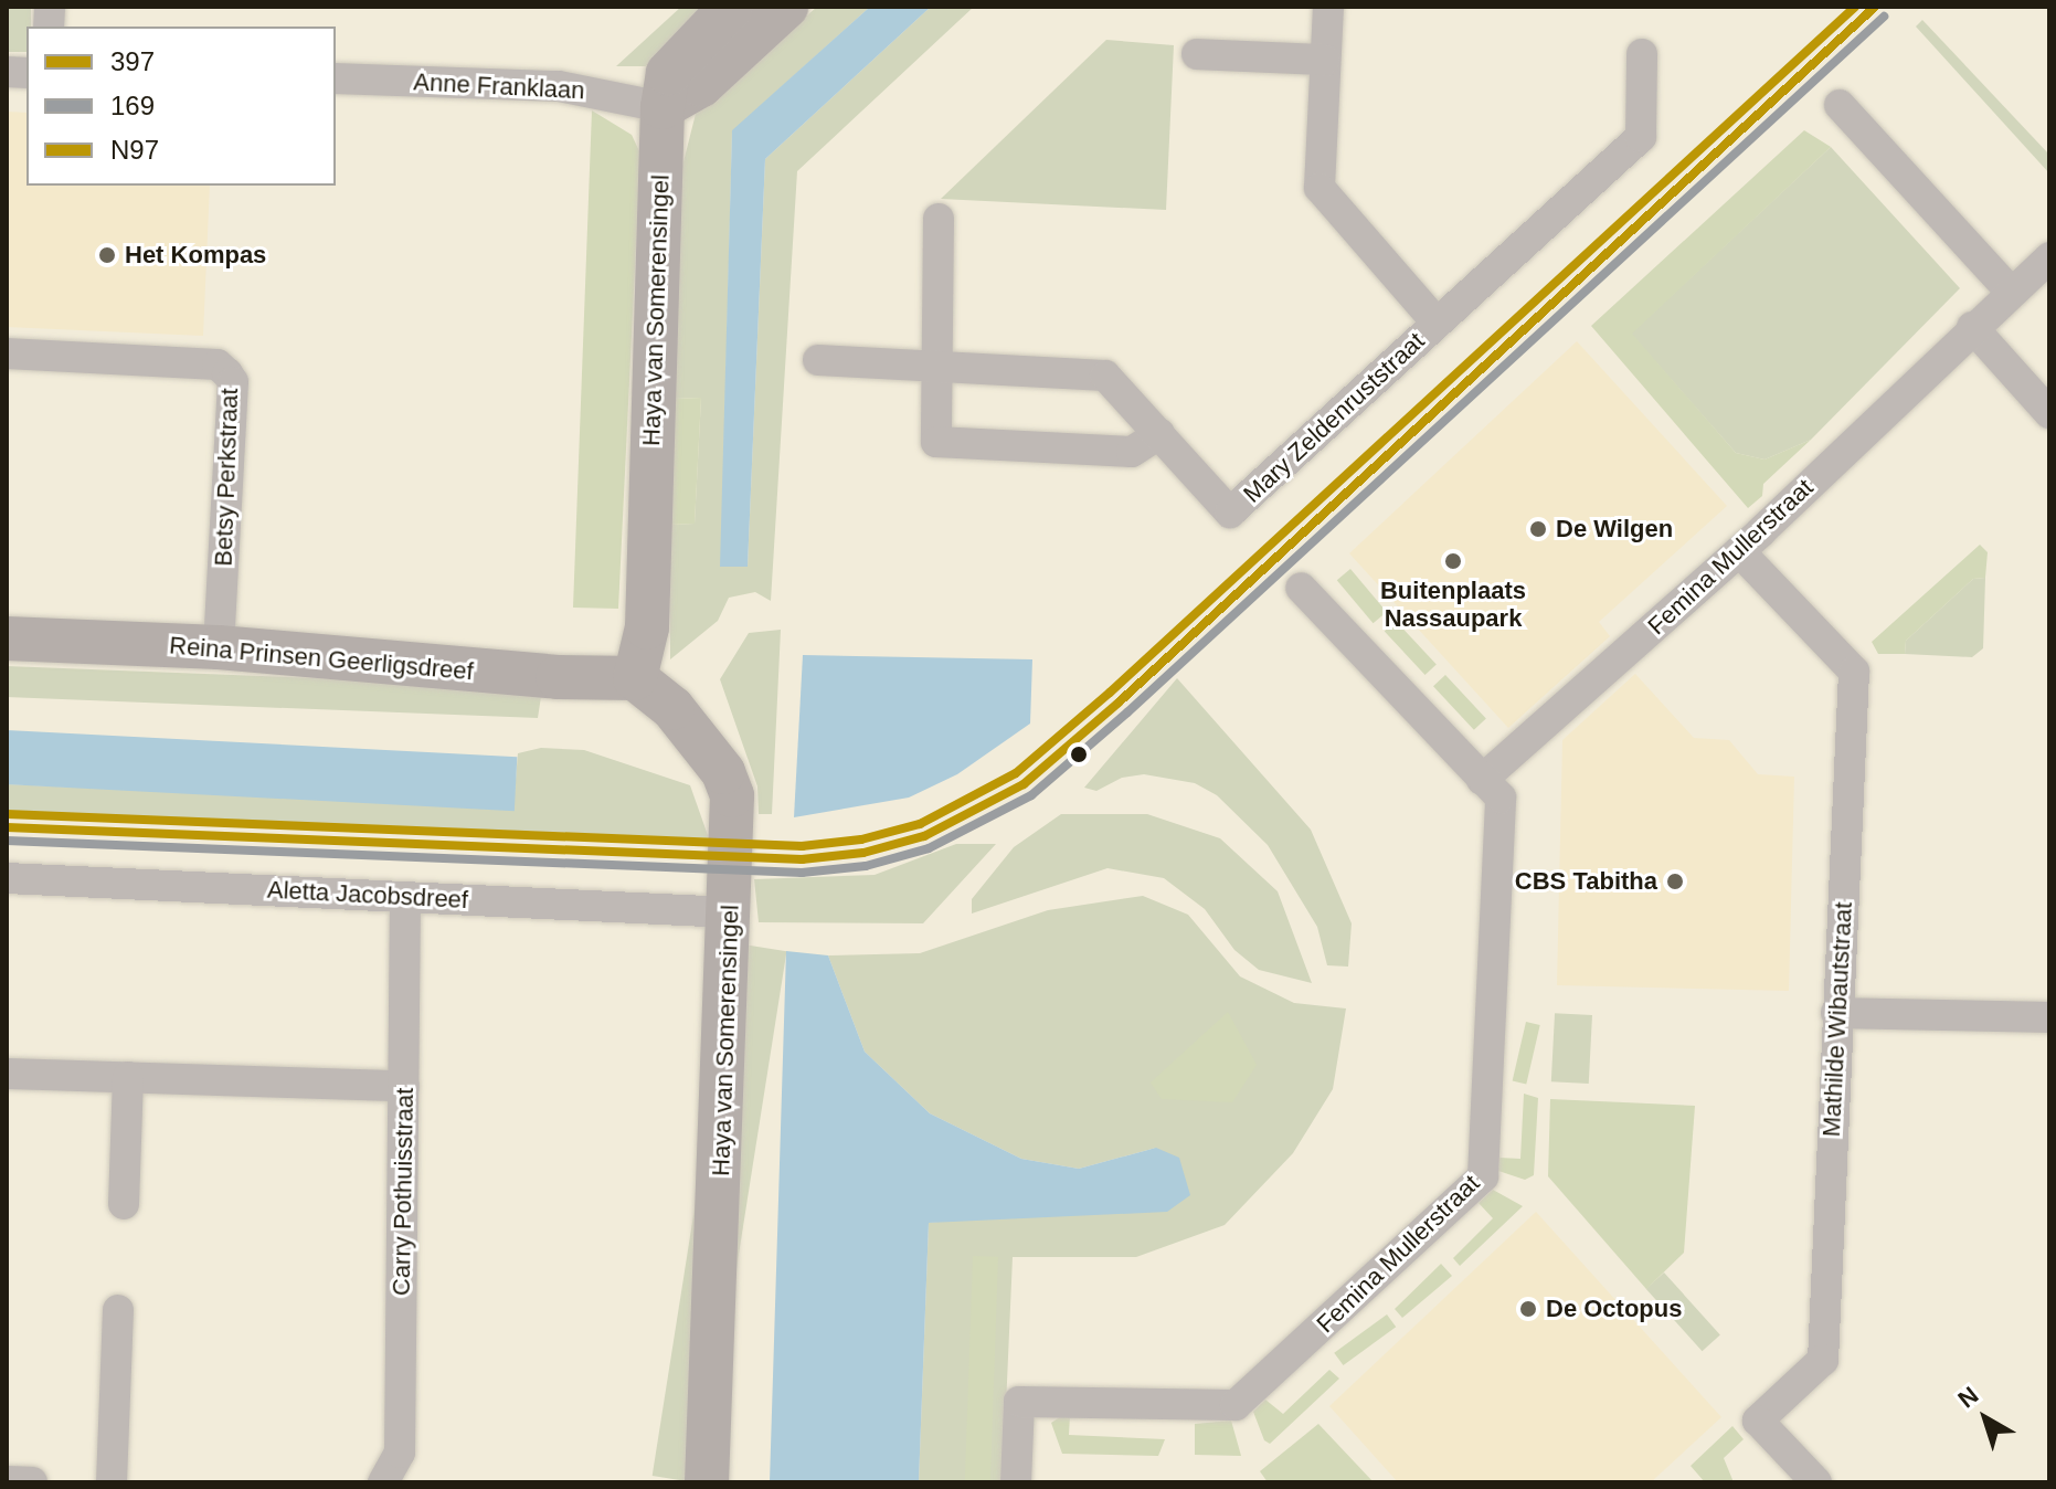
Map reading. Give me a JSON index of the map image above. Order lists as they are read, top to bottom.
{
  "streets": {
    "street": [
      "Anne Franklaan",
      "Haya van Somerensingel",
      "Mary Zeldenruststraat",
      "Betsy Perkstraat",
      "Femina Mullerstraat",
      "Reina Prinsen Geerligsdreef",
      "Aletta Jacobsdreef",
      "Mathilde Wibautstraat",
      "Carry Pothuisstraat"
    ]
  },
  "crossings": [
    ["Anne Franklaan", "Haya van Somerensingel"],
    ["Haya van Somerensingel", "Reina Prinsen Geerligsdreef"],
    ["Haya van Somerensingel", "Aletta Jacobsdreef"],
    ["Betsy Perkstraat", "Reina Prinsen Geerligsdreef"],
    ["Femina Mullerstraat", "Mathilde Wibautstraat"],
    ["Aletta Jacobsdreef", "Carry Pothuisstraat"]
  ],
  "places": [
    "Het Kompas",
    "De Wilgen",
    "Buitenplaats Nassaupark",
    "CBS Tabitha",
    "De Octopus"
  ],
  "lines": ["transit line 397", "transit line N97", "transit line 169"],
  "legend": ["397", "169", "N97"],
  "north": "top left"
}
